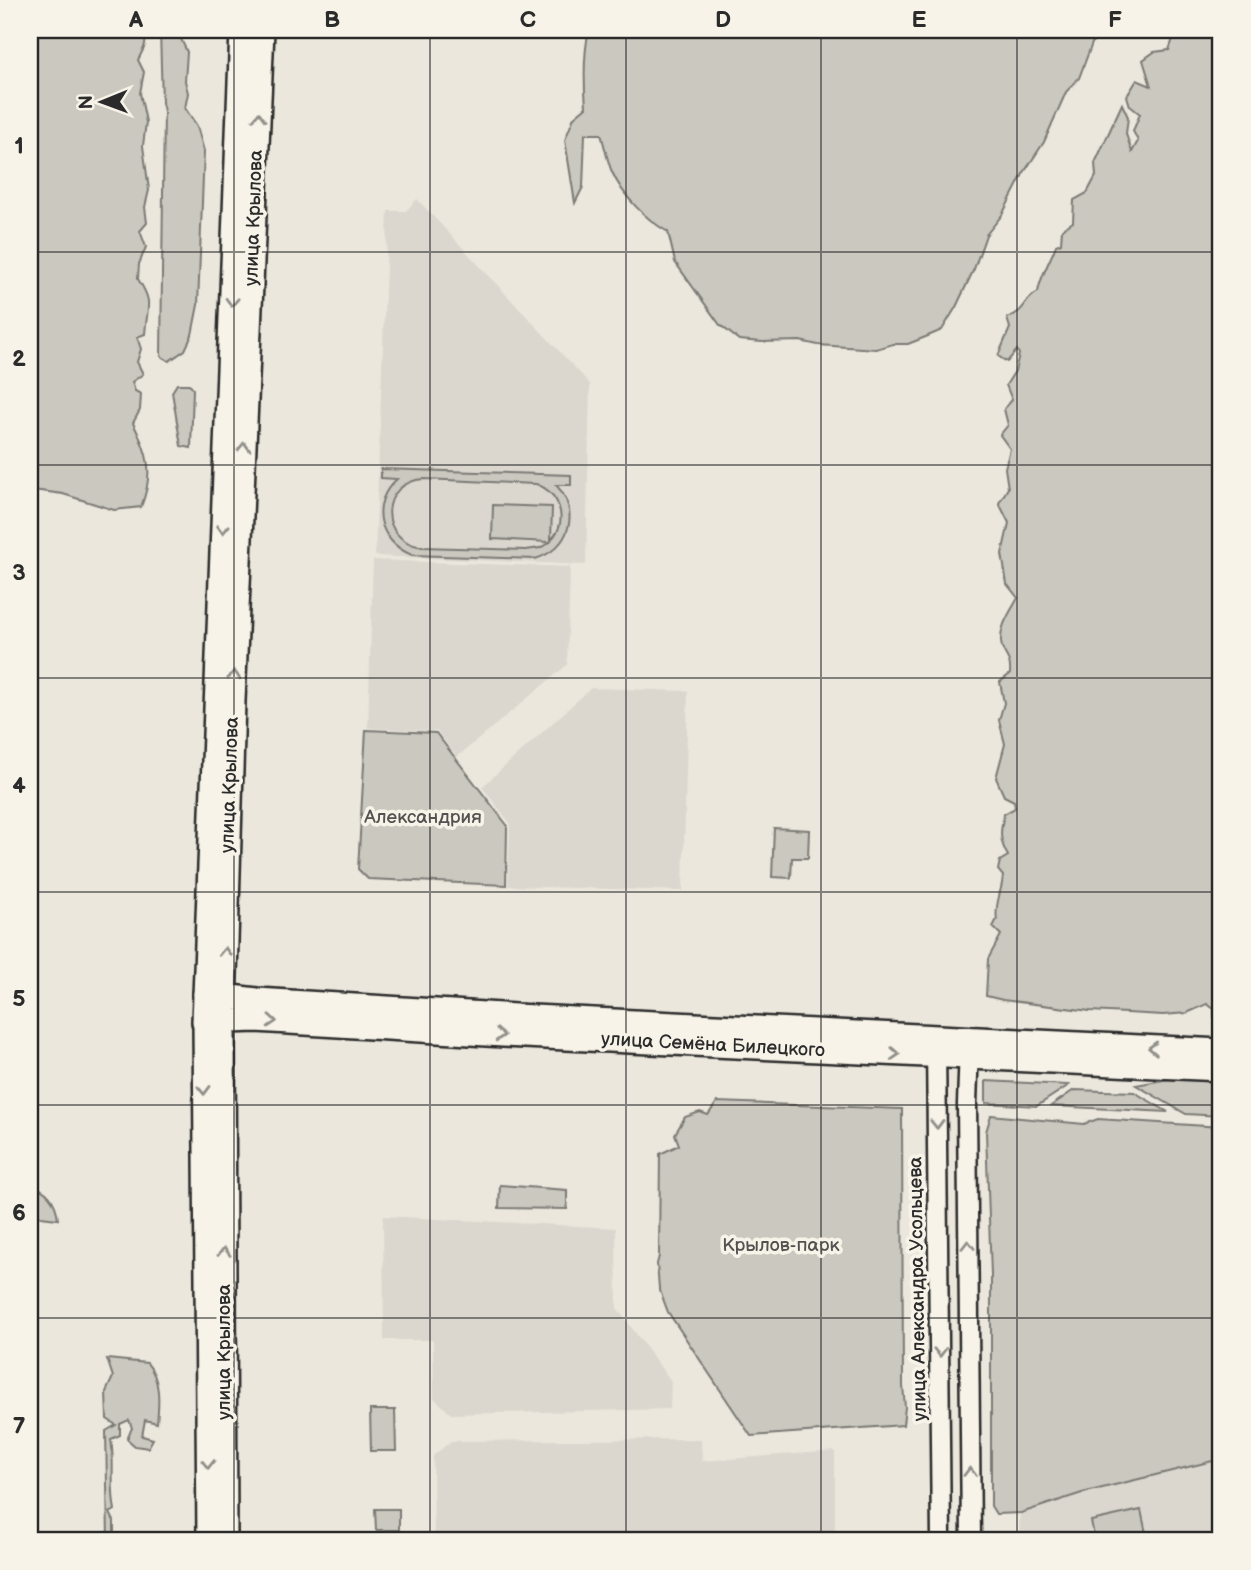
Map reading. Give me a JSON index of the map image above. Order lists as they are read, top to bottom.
{
  "streets": {
    "main road": ["улица Крылова", "улица Семёна Билецкого"],
    "street": ["улица Александра Усольцева"]
  },
  "crossings": [
    ["улица Крылова", "улица Семёна Билецкого"],
    ["улица Семёна Билецкого", "улица Александра Усольцева"]
  ],
  "parks": ["Александрия", "Крылов-парк"],
  "north": "left",
  "grid": {
    "columns": [
      "A",
      "B",
      "C",
      "D",
      "E",
      "F"
    ],
    "rows": [
      "1",
      "2",
      "3",
      "4",
      "5",
      "6",
      "7"
    ]
  }
}
